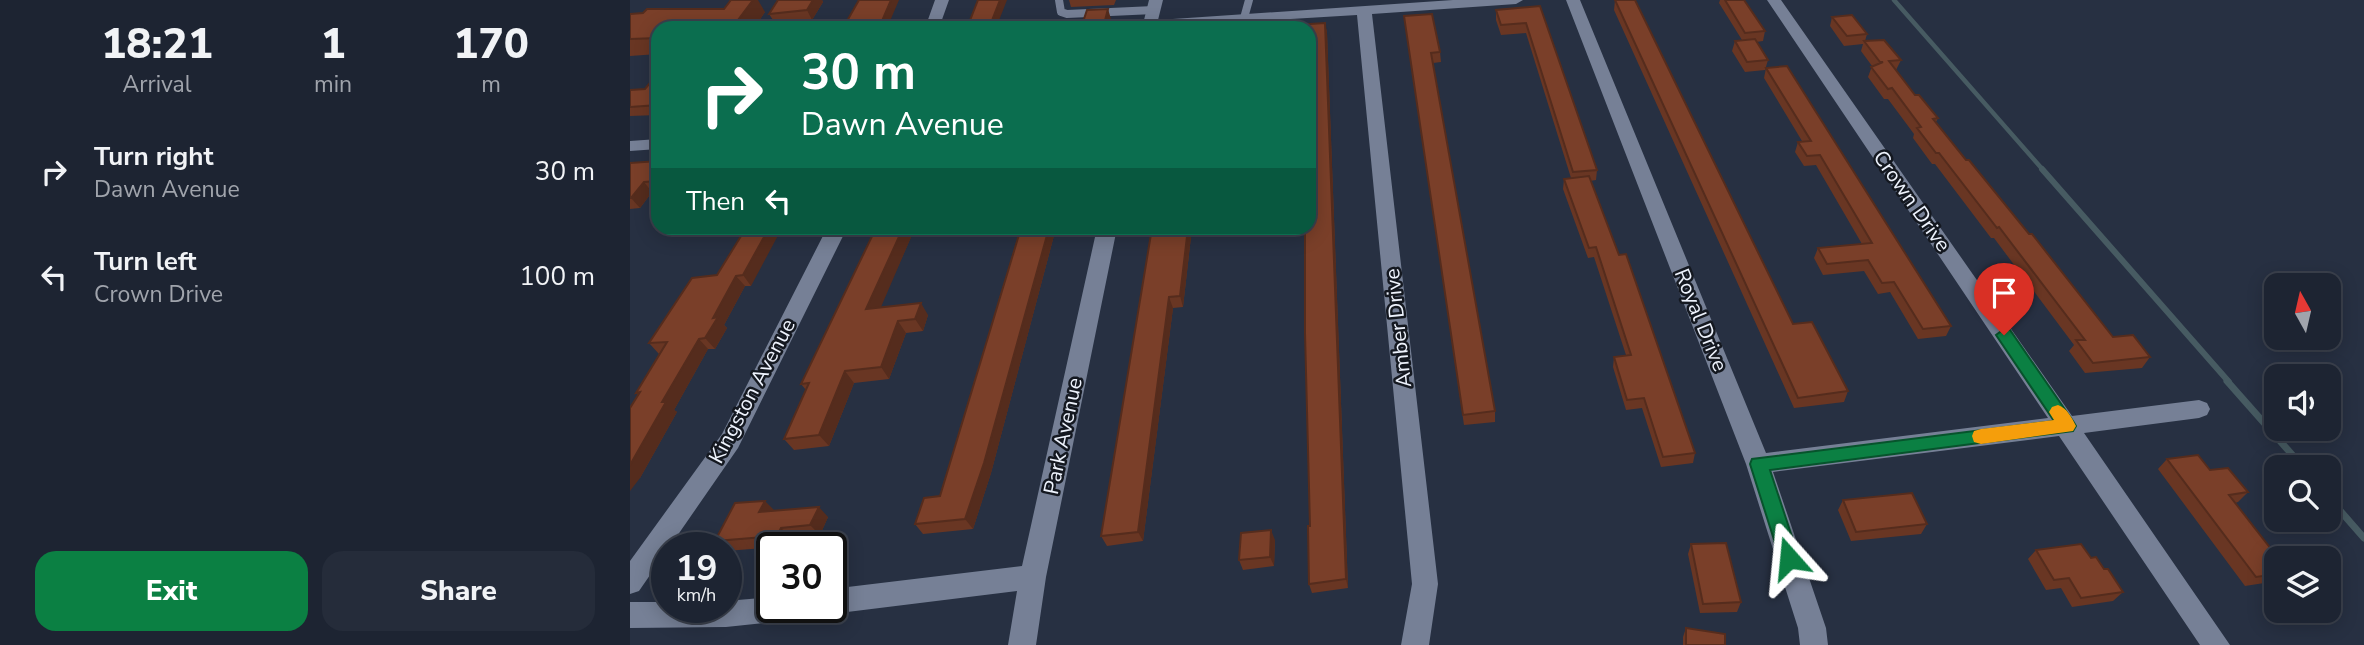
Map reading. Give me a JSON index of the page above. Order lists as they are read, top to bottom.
{
  "streets": {
    "street": [
      "Crown Drive",
      "Royal Drive",
      "Amber Drive",
      "Kingston Avenue",
      "Park Avenue"
    ]
  },
  "north": "top",
  "page": {
    "eta": [
      "18:21",
      "Arrival",
      "1",
      "min",
      "170",
      "m"
    ],
    "turn": ["30 m", "Dawn Avenue"],
    "list": [
      {
        "name": "Turn right",
        "note": "Dawn Avenue",
        "value": "30 m"
      },
      {
        "name": "Turn left",
        "note": "Crown Drive",
        "value": "100 m"
      }
    ],
    "then": "Then",
    "speed": "19 km/h",
    "limit": "30",
    "buttons": ["Exit", "Share"]
  }
}
